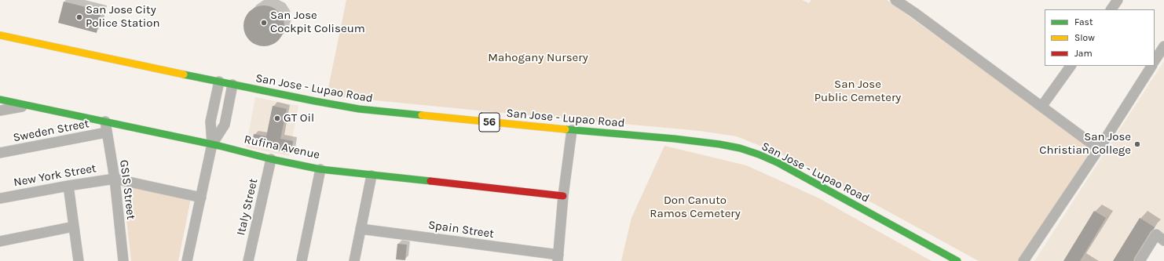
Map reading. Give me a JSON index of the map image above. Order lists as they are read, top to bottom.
{
  "streets": {
    "main road": ["San Jose - Lupao Road", "56", "Rufina Avenue"],
    "street": [
      "Sweden Street",
      "New York Street",
      "GSIS Street",
      "Italy Street",
      "Spain Street"
    ]
  },
  "crossings": [
    ["Sweden Street", "GSIS Street"],
    ["Rufina Avenue", "GSIS Street"],
    ["Rufina Avenue", "Italy Street"],
    ["New York Street", "GSIS Street"]
  ],
  "parks": ["Mahogany Nursery", "San Jose Public Cemetery", "Don Canuto Ramos Cemetery"],
  "places": [
    "San Jose City Police Station",
    "San Jose Cockpit Coliseum",
    "GT Oil",
    "San Jose Christian College"
  ],
  "legend": ["Fast", "Slow", "Jam"]
}
